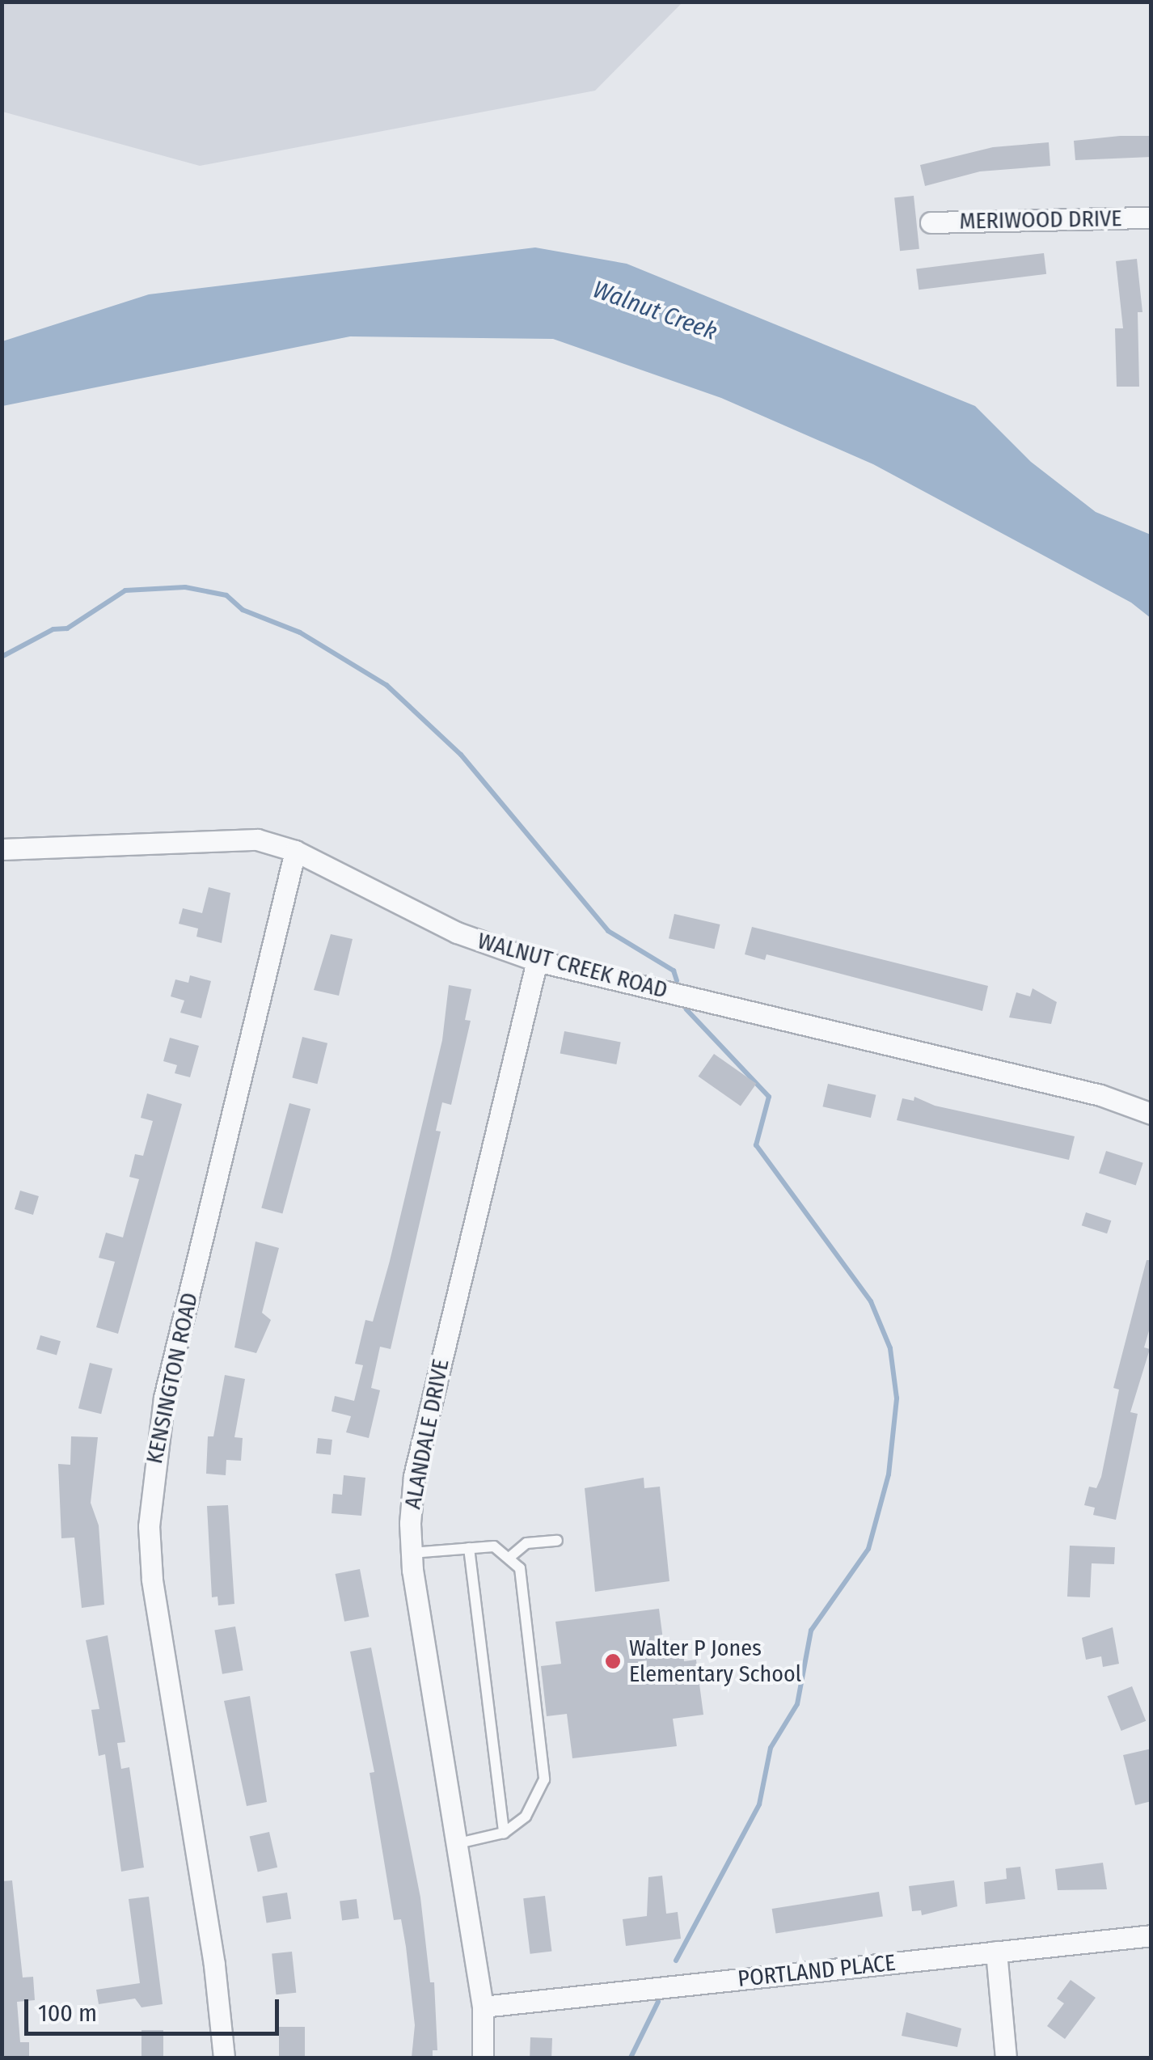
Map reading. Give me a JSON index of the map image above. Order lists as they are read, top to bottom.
{
  "streets": {
    "street": [
      "MERIWOOD DRIVE",
      "WALNUT CREEK ROAD",
      "KENSINGTON ROAD",
      "ALANDALE DRIVE",
      "PORTLAND PLACE"
    ]
  },
  "crossings": [
    ["WALNUT CREEK ROAD", "KENSINGTON ROAD"],
    ["WALNUT CREEK ROAD", "ALANDALE DRIVE"],
    ["ALANDALE DRIVE", "PORTLAND PLACE"]
  ],
  "water": ["Walnut Creek"],
  "places": ["Walter P Jones Elementary School"],
  "scale_bar": "100 m"
}
